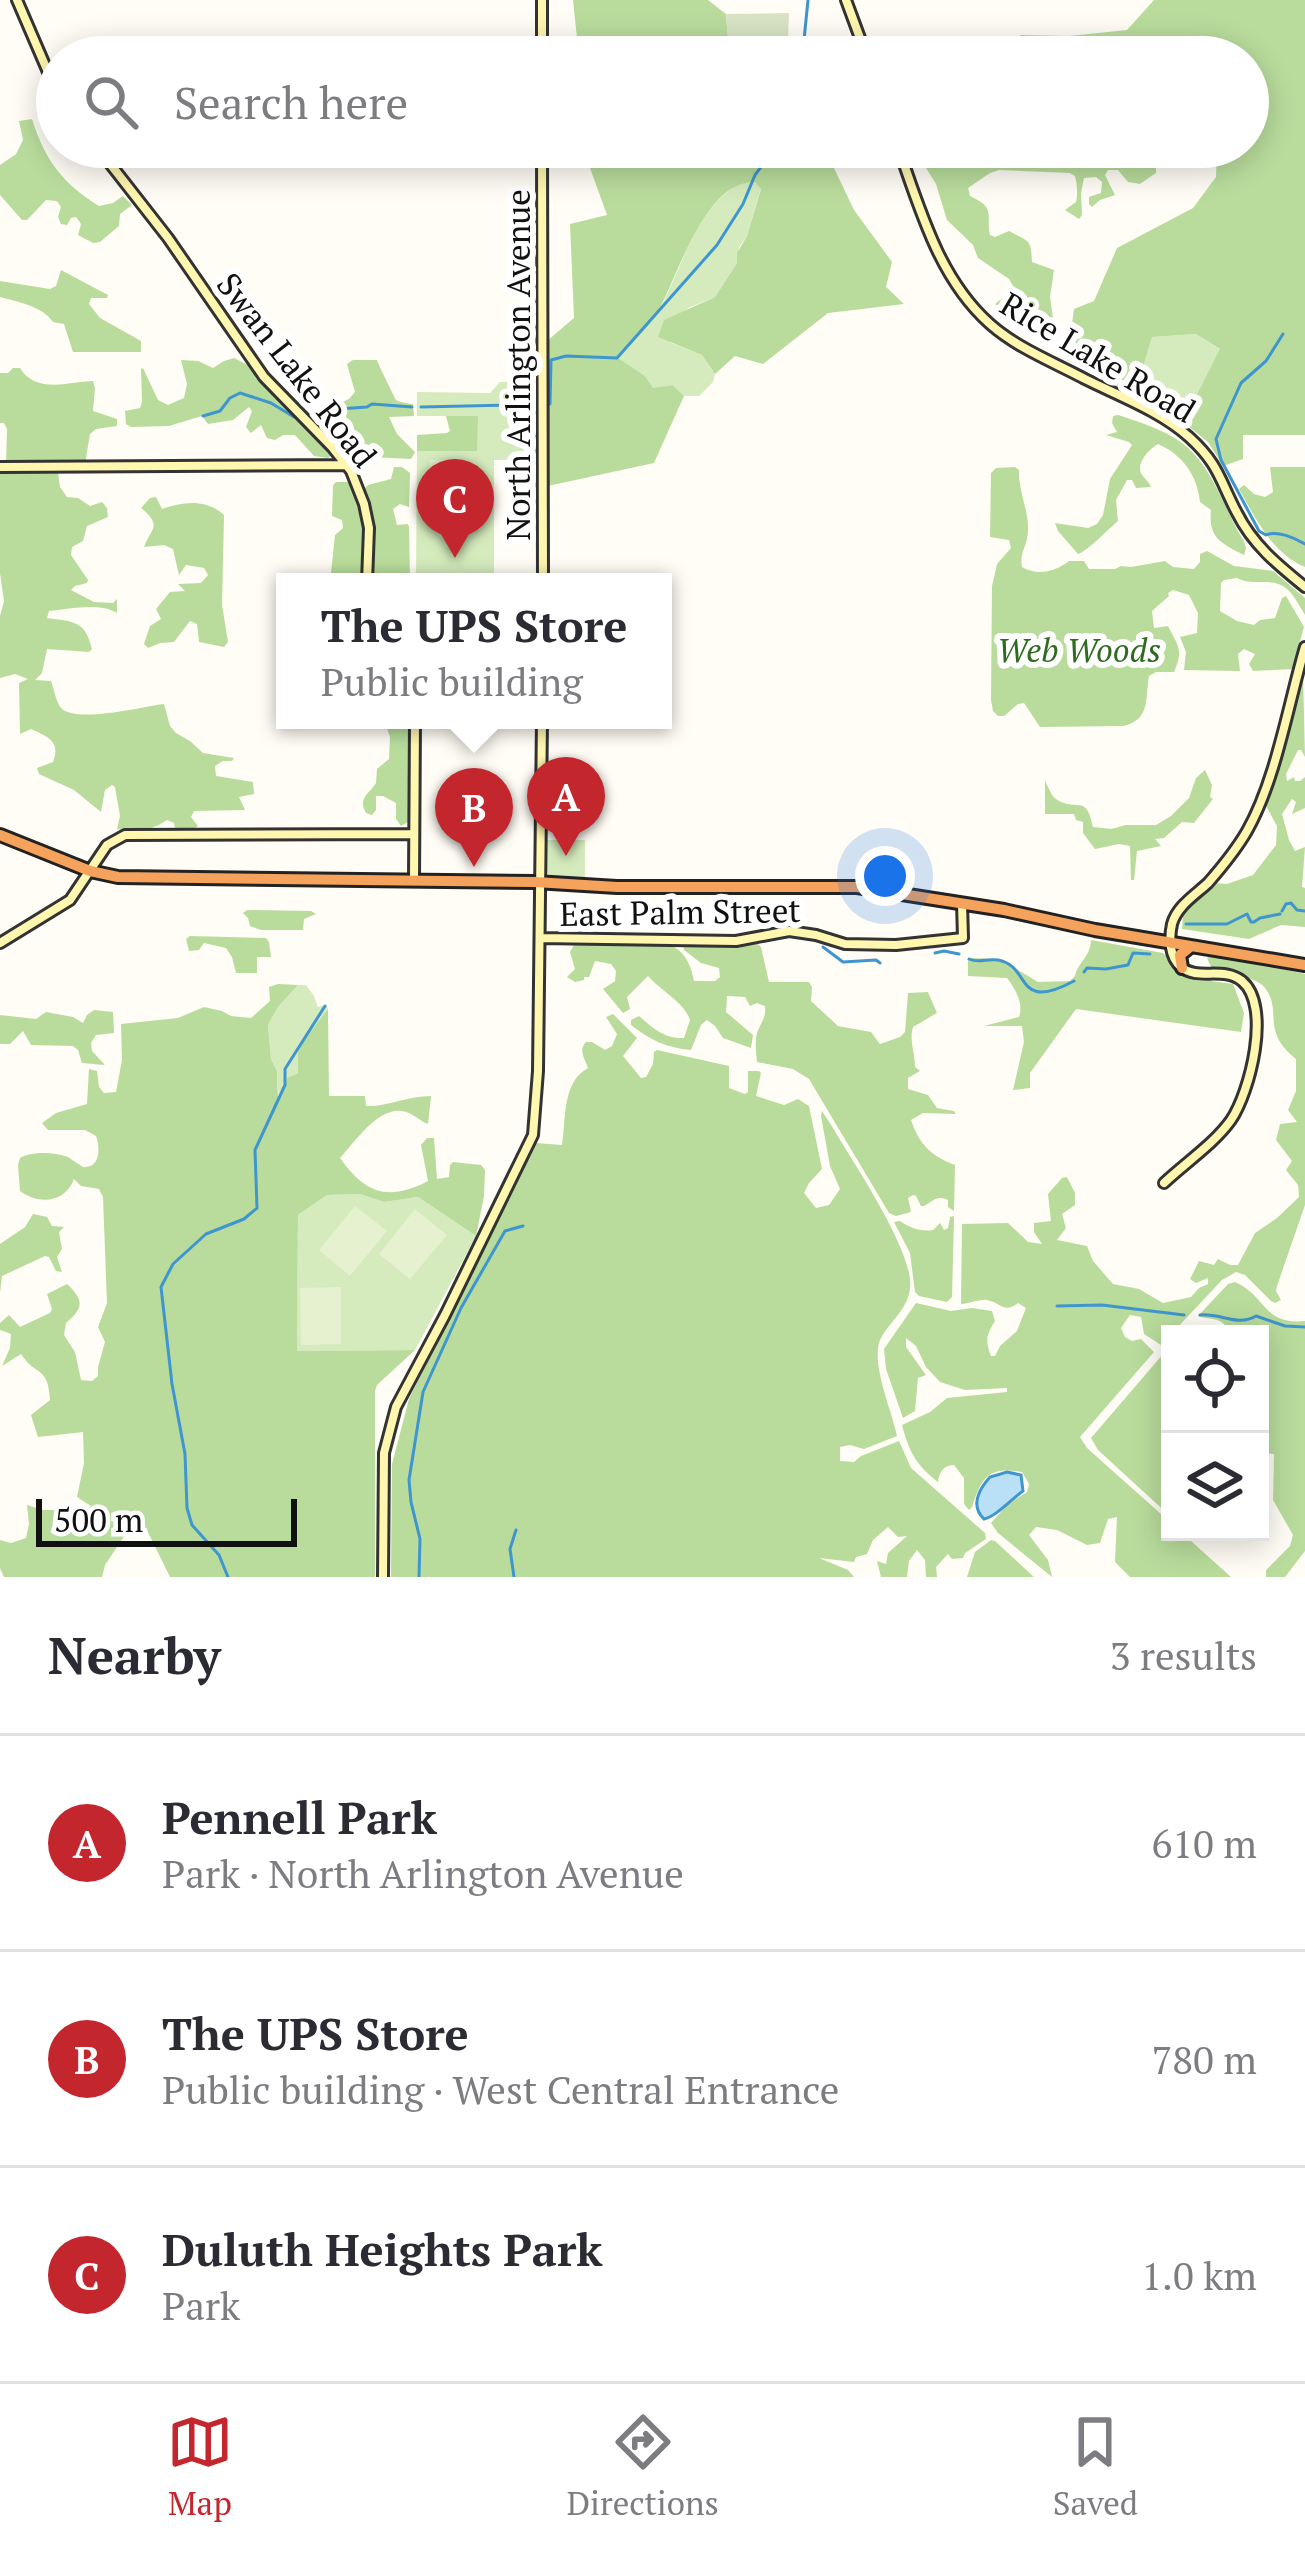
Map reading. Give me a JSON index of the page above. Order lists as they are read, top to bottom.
{
  "streets": {
    "street": [
      "Rice Lake Road",
      "North Arlington Avenue",
      "Swan Lake Road",
      "East Palm Street"
    ]
  },
  "parks": ["Web Woods"],
  "scale_bar": "500 m",
  "page": {
    "search": "Search here",
    "pins": ["C", "A", "B"],
    "popup": ["The UPS Store", "Public building"],
    "scale": "500 m",
    "heading": ["Nearby", "3 results"],
    "list": [
      {
        "mark": "A",
        "name": "Pennell Park",
        "note": "Park · North Arlington Avenue",
        "value": "610 m"
      },
      {
        "mark": "B",
        "name": "The UPS Store",
        "note": "Public building · West Central Entrance",
        "value": "780 m"
      },
      {
        "mark": "C",
        "name": "Duluth Heights Park",
        "note": "Park",
        "value": "1.0 km"
      }
    ],
    "nav": ["Map", "Directions", "Saved"]
  }
}
